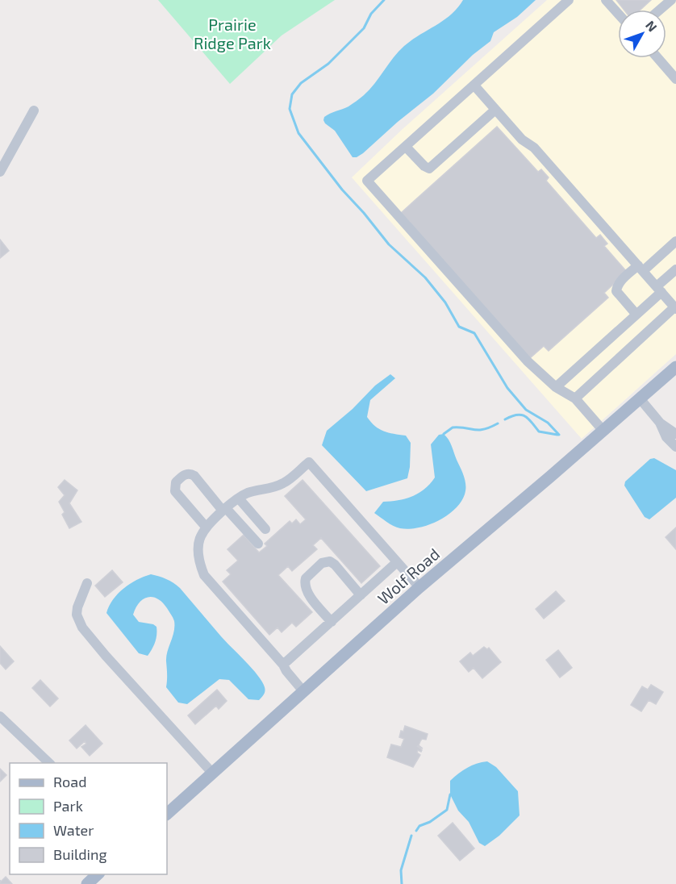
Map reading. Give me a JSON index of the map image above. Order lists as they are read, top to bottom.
{
  "streets": {
    "main road": ["Wolf Road"]
  },
  "parks": ["Prairie Ridge Park"],
  "legend": [
    "Road",
    "Park",
    "Water",
    "Building"
  ],
  "north": "top right"
}
